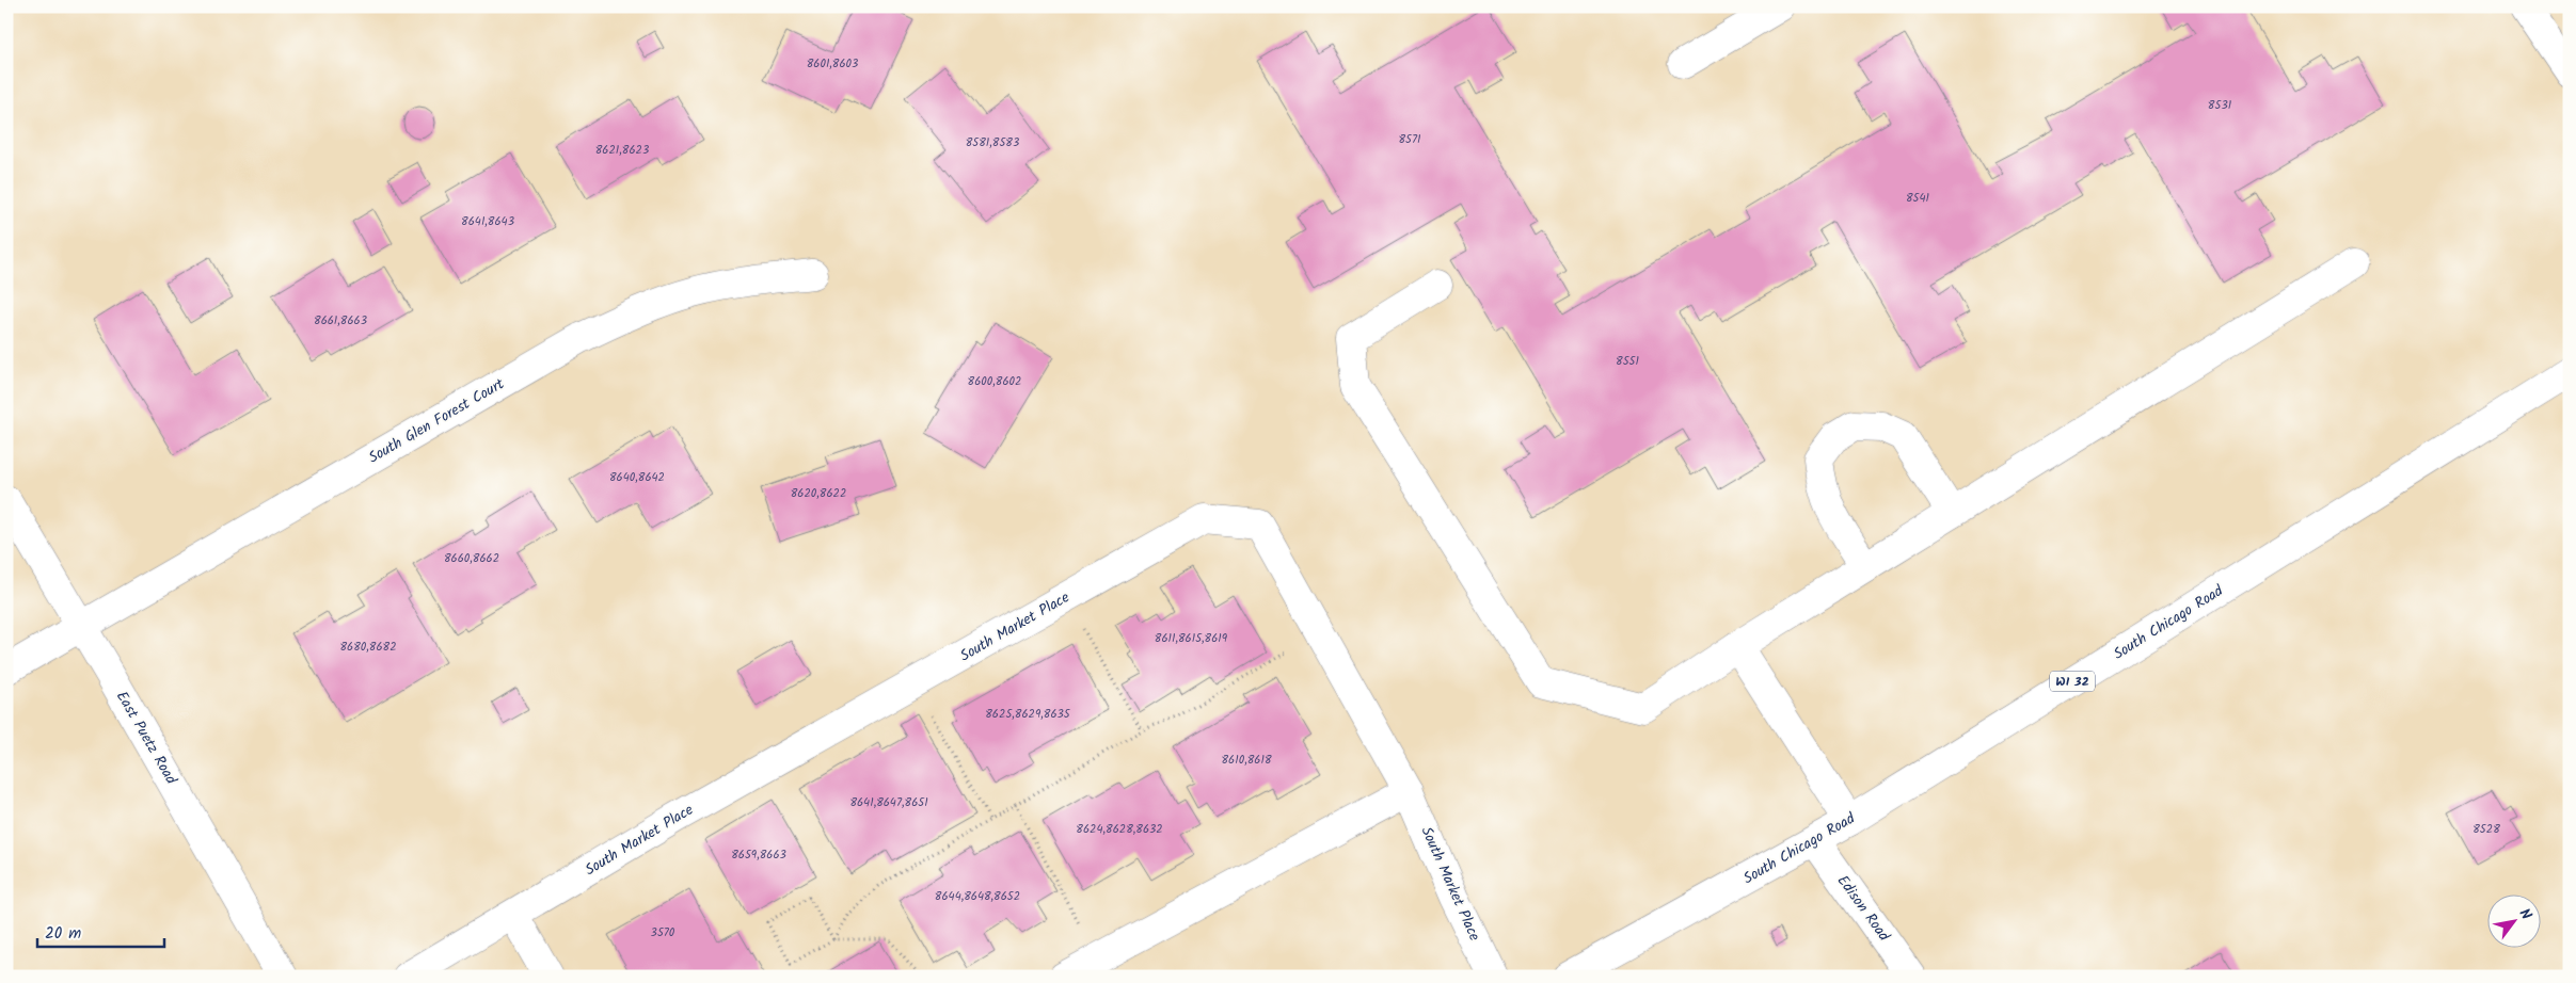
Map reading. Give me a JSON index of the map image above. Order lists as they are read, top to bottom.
{
  "streets": {
    "street": [
      "South Glen Forest Court",
      "South Chicago Road",
      "South Market Place",
      "WI 32",
      "East Puetz Road",
      "Edison Road"
    ]
  },
  "crossings": [
    ["South Glen Forest Court", "East Puetz Road"],
    ["South Chicago Road", "Edison Road"]
  ],
  "house_numbers": [
    "8601,8603",
    "8531",
    "8571",
    "8581,8583",
    "8621,8623",
    "8541",
    "8641,8643",
    "8661,8663",
    "8551",
    "8600,8602",
    "8640,8642",
    "8620,8622",
    "8660,8662",
    "8611,8615,8619",
    "8680,8682",
    "8625,8629,8635",
    "8610,8618",
    "8641,8647,8651",
    "8624,8628,8632",
    "8528",
    "8659,8663",
    "8644,8648,8652",
    "3570"
  ],
  "scale_bar": "20 m",
  "north": "top right"
}
